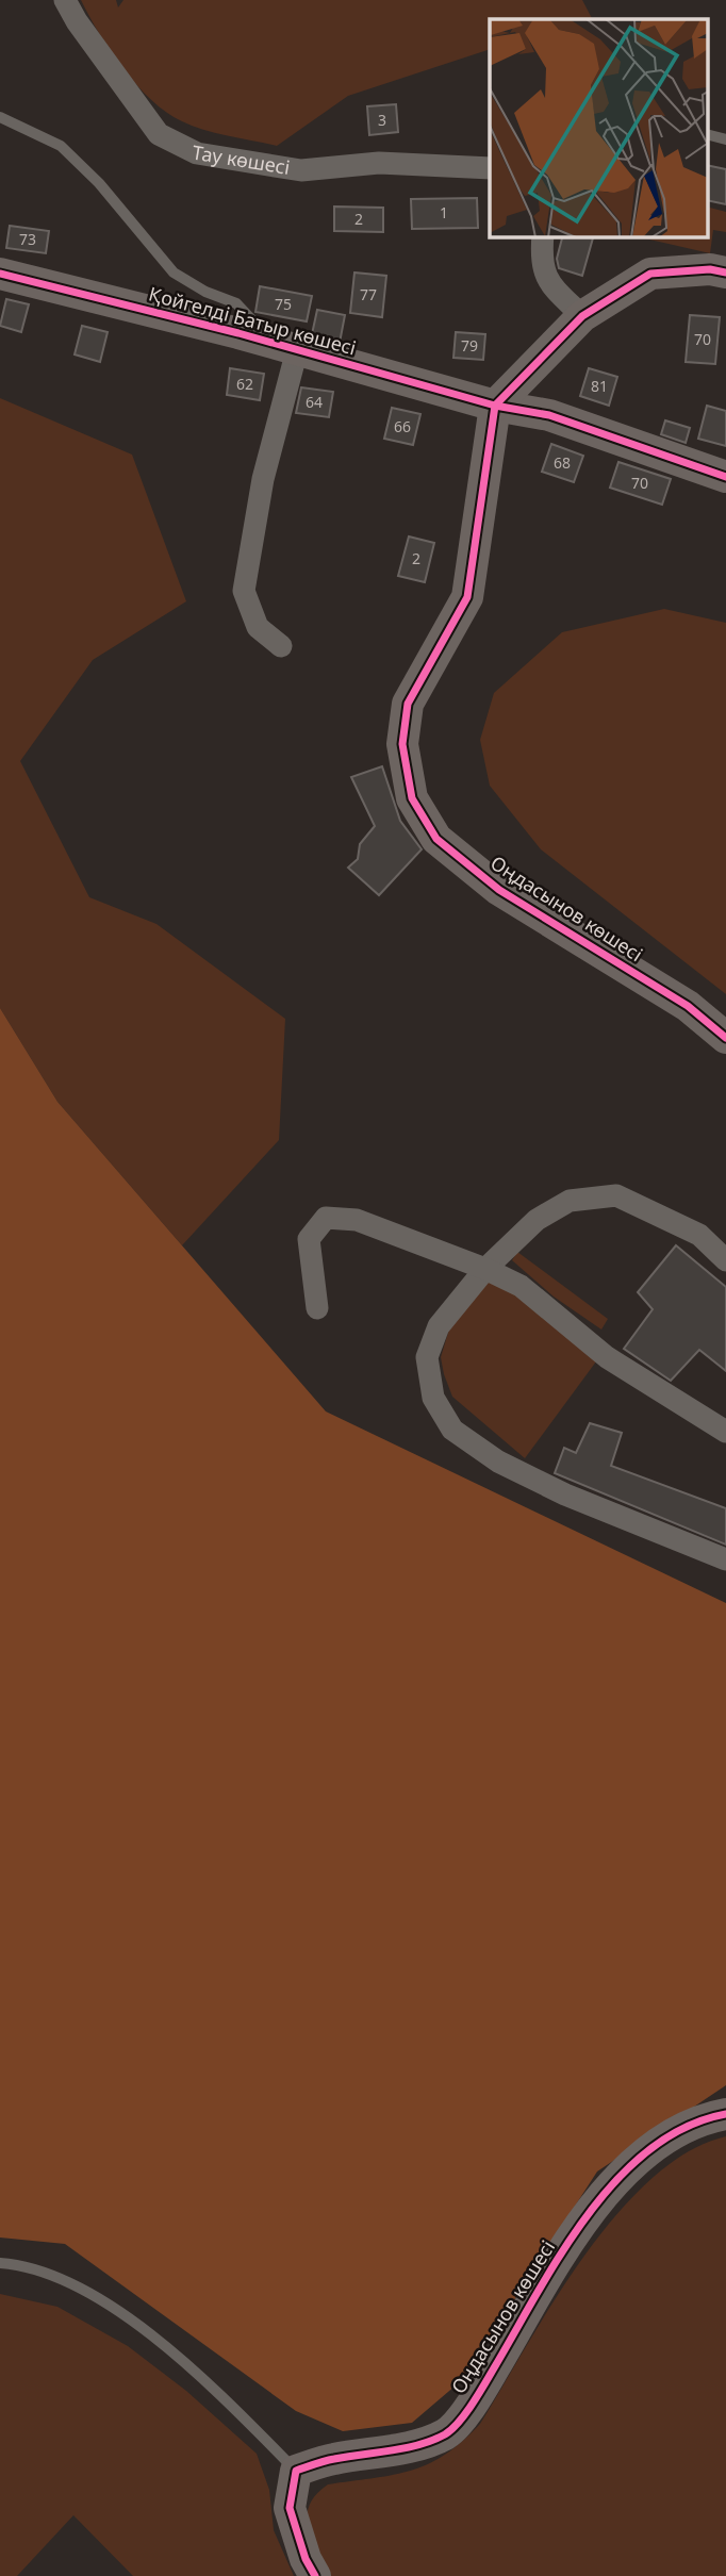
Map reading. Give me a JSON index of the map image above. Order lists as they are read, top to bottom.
{
  "streets": {
    "street": ["Тау көшесі", "Қойгелді Батыр көшесі", "Оңдасынов көшесі"]
  },
  "crossings": [
    ["Қойгелді Батыр көшесі", "Оңдасынов көшесі"]
  ],
  "house_numbers": [
    "3",
    "1",
    "2",
    "73",
    "77",
    "75",
    "70",
    "79",
    "62",
    "81",
    "64",
    "66",
    "68",
    "70",
    "2"
  ]
}
